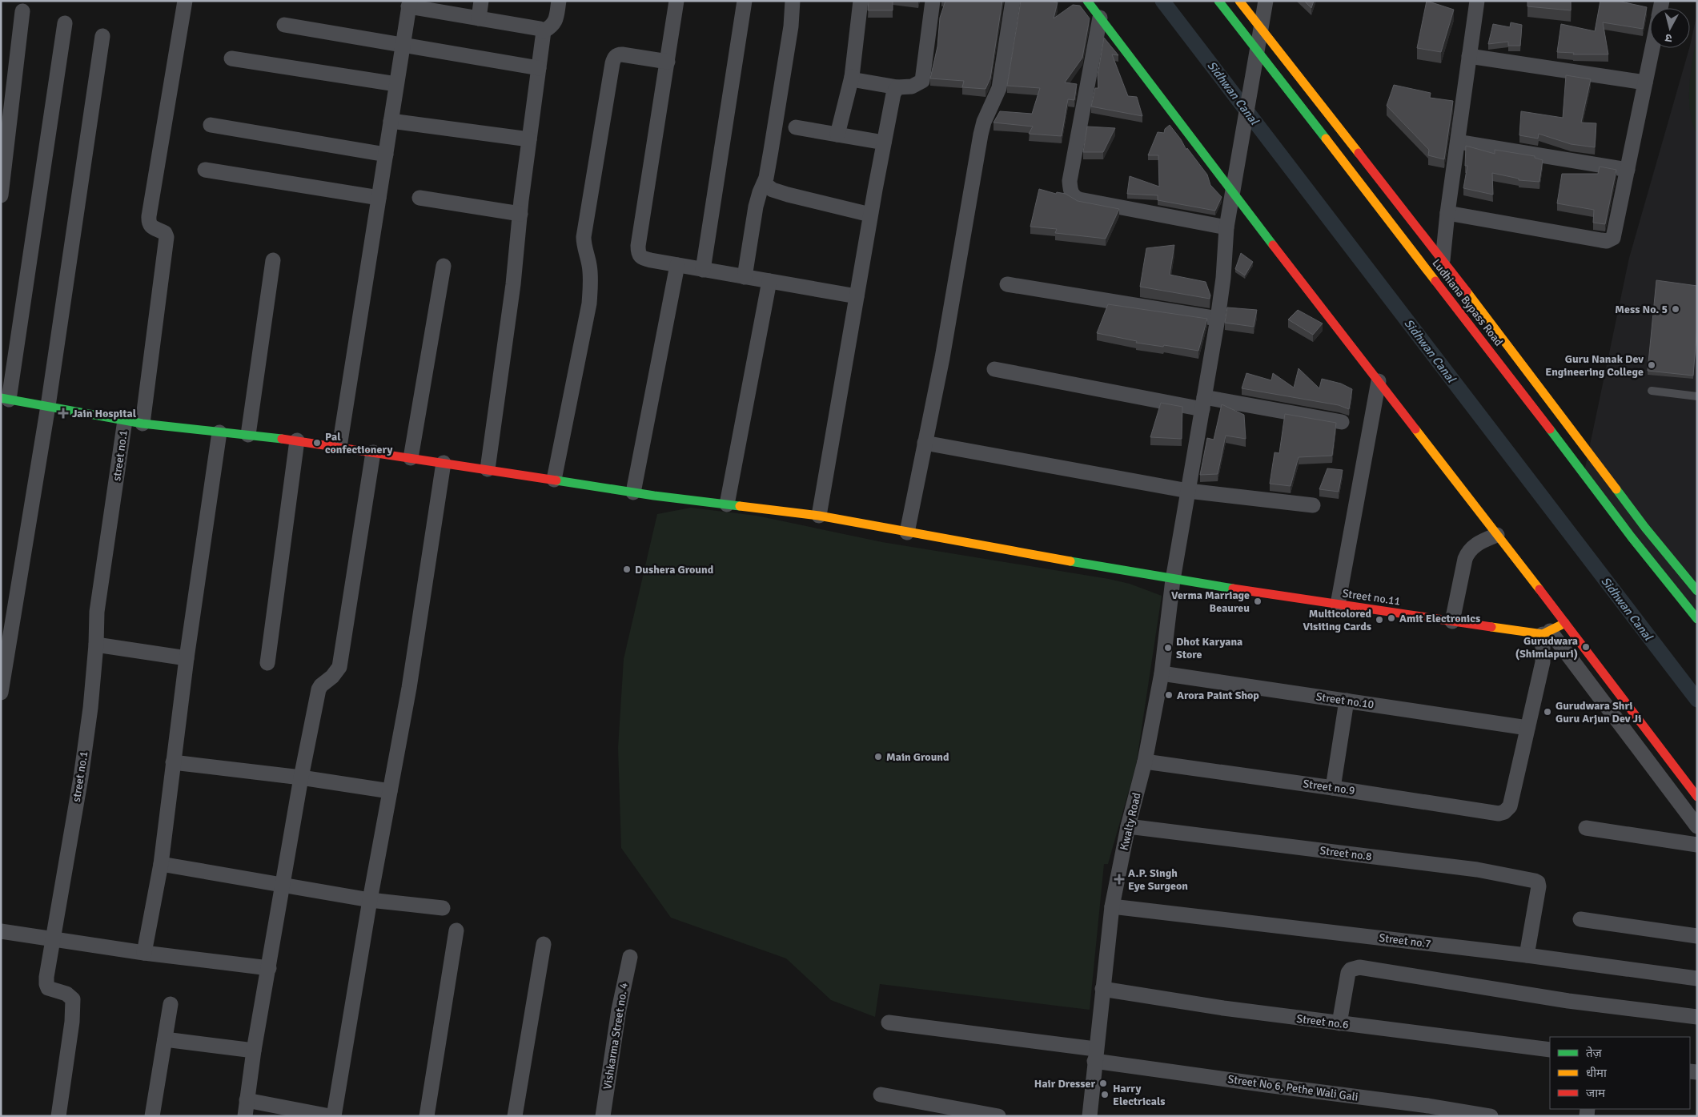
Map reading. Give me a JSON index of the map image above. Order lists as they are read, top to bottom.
{
  "streets": {
    "main road": ["Ludhiana Bypass Road", "Street no.11"],
    "street": [
      "street no.1",
      "Street no.10",
      "Street no.9",
      "Kwalty Road",
      "Street no.8",
      "Street no.7",
      "Street no.6",
      "Vishkarma Street no. 4",
      "Street No 6, Pethe Wali Gali"
    ]
  },
  "crossings": [
    ["Ludhiana Bypass Road", "Kwalty Road"],
    ["street no.1", "Street no.11"],
    ["Street no.11", "Kwalty Road"],
    ["Street no.10", "Street no.9"],
    ["Street no.10", "Kwalty Road"],
    ["Street no.9", "Kwalty Road"],
    ["Kwalty Road", "Street no.8"],
    ["Kwalty Road", "Street no.7"],
    ["Kwalty Road", "Street no.6"],
    ["Kwalty Road", "Street No 6, Pethe Wali Gali"],
    ["Street no.8", "Street no.7"]
  ],
  "water": ["Sidhwan Canal"],
  "places": {
    "other": [
      "Mess No. 5",
      "Guru Nanak Dev Engineering College",
      "Pal confectionery",
      "Dushera Ground",
      "Verma Marriage Beaureu",
      "Amit Electronics",
      "Multicolored Visiting Cards",
      "Gurudwara (Shimlapuri)",
      "Dhot Karyana Store",
      "Arora Paint Shop",
      "Gurudwara Shri Guru Arjun Dev Ji",
      "Main Ground",
      "Hair Dresser",
      "Harry Electricals"
    ],
    "health": ["Jain Hospital", "A.P. Singh Eye Surgeon"]
  },
  "legend": ["तेज़", "धीमा", "जाम"],
  "north": "bottom"
}
